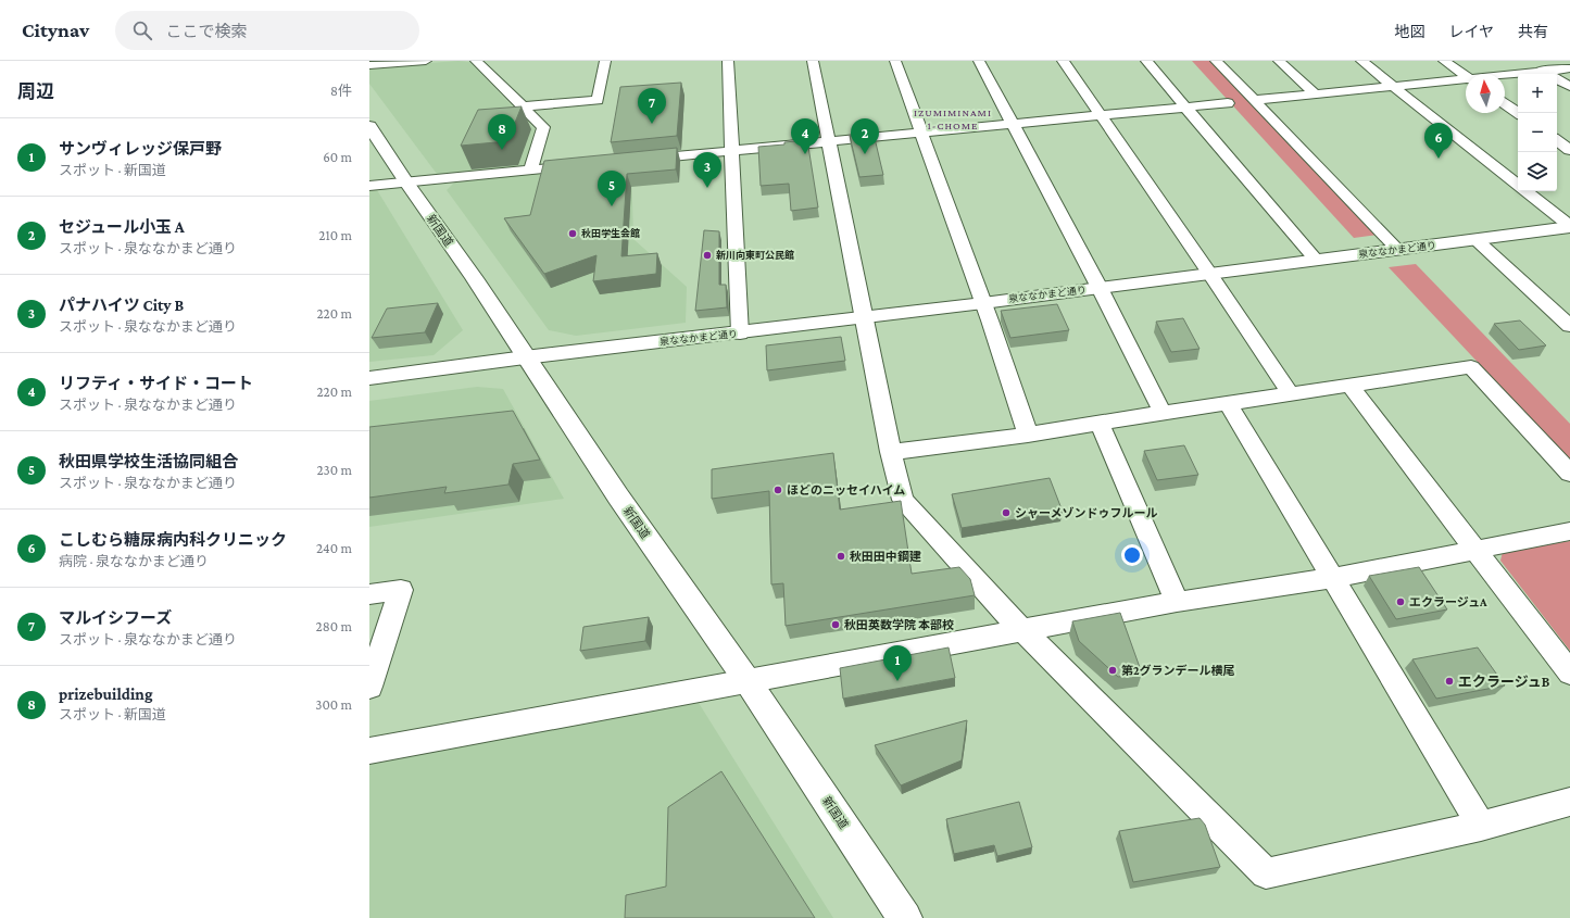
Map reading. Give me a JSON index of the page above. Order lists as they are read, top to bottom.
{
  "streets": {
    "street": ["新国道", "泉ななかまど通り"]
  },
  "crossings": [
    ["新国道", "泉ななかまど通り"]
  ],
  "districts": ["IZUMIMINAMI 1-CHOME"],
  "places": [
    "秋田学生会館",
    "新川向東町公民館",
    "ほどのニッセイハイム",
    "シャーメゾンドゥフルール",
    "秋田田中鋼建",
    "エクラージュA",
    "秋田英数学院 本部校",
    "第2グランデール横尾",
    "エクラージュB"
  ],
  "north": "top",
  "page": {
    "header": "Citynav",
    "search": "ここで検索",
    "nav": ["地図", "レイヤ", "共有"],
    "heading": ["周辺", "8件"],
    "map_buttons": ["+", "−"],
    "pins": [
      "7",
      "8",
      "2",
      "4",
      "6",
      "3",
      "5",
      "1"
    ],
    "list": [
      {
        "mark": "1",
        "name": "サンヴィレッジ保戸野",
        "note": "スポット · 新国道",
        "value": "60 m"
      },
      {
        "mark": "2",
        "name": "セジュール小玉 A",
        "note": "スポット · 泉ななかまど通り",
        "value": "210 m"
      },
      {
        "mark": "3",
        "name": "パナハイツ City B",
        "note": "スポット · 泉ななかまど通り",
        "value": "220 m"
      },
      {
        "mark": "4",
        "name": "リフティ・サイド・コート",
        "note": "スポット · 泉ななかまど通り",
        "value": "220 m"
      },
      {
        "mark": "5",
        "name": "秋田県学校生活協同組合",
        "note": "スポット · 泉ななかまど通り",
        "value": "230 m"
      },
      {
        "mark": "6",
        "name": "こしむら糖尿病内科クリニック",
        "note": "病院 · 泉ななかまど通り",
        "value": "240 m"
      },
      {
        "mark": "7",
        "name": "マルイシフーズ",
        "note": "スポット · 泉ななかまど通り",
        "value": "280 m"
      },
      {
        "mark": "8",
        "name": "prizebuilding",
        "note": "スポット · 新国道",
        "value": "300 m"
      }
    ]
  }
}
